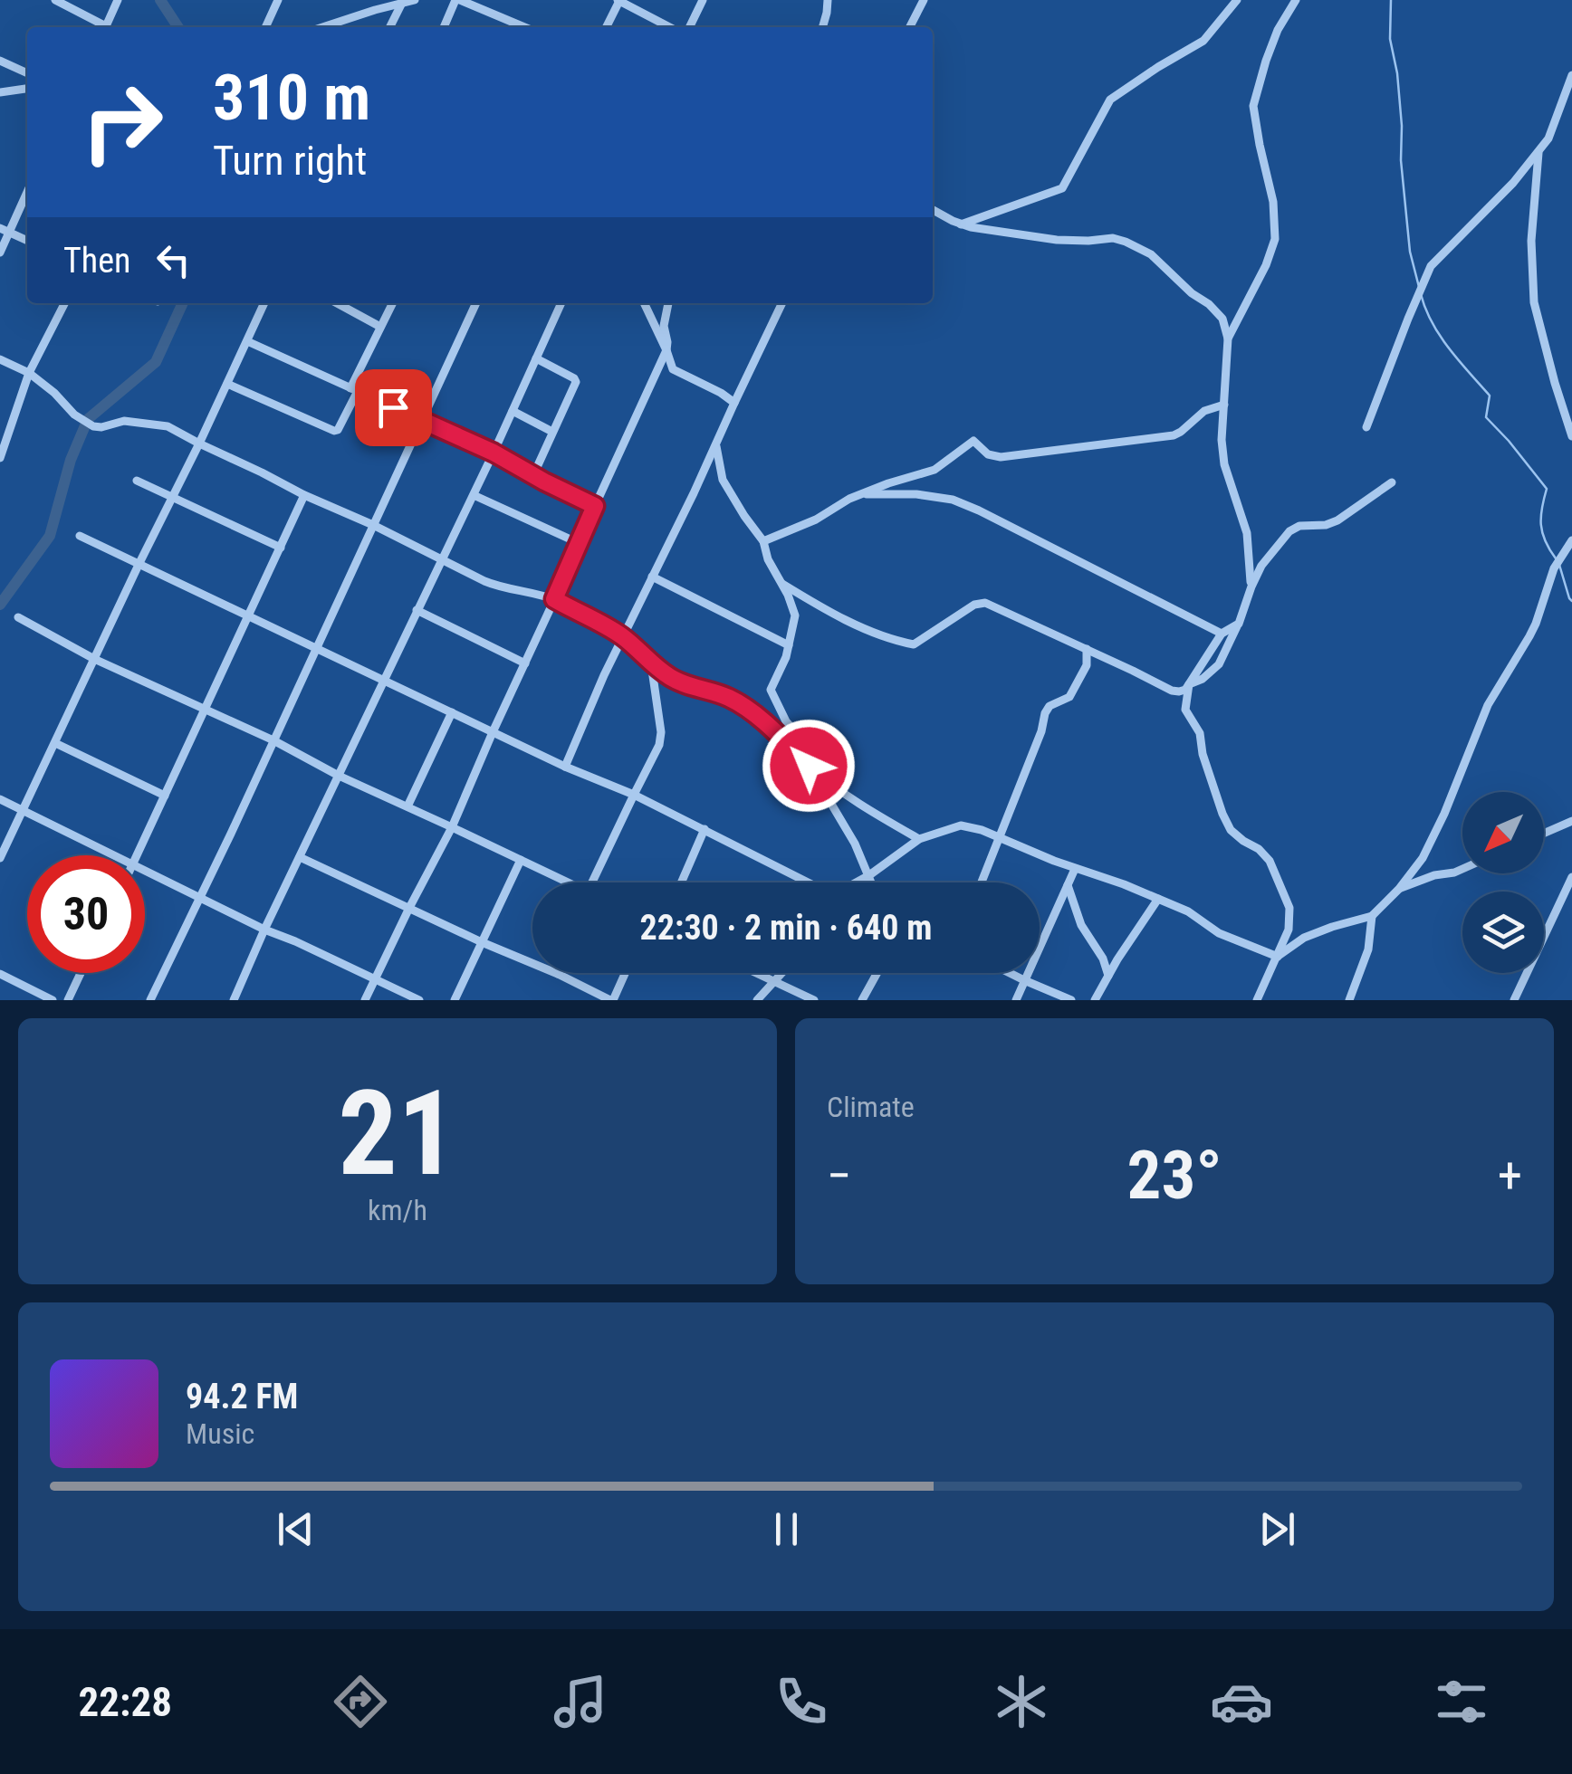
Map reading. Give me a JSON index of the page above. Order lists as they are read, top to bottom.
{
  "north": "bottom left",
  "page": {
    "turn": ["310 m", "Turn right"],
    "then": "Then",
    "limit": "30",
    "trip": "22:30 · 2 min · 640 m",
    "tile": [
      ["21", "km/h"],
      "Climate"
    ],
    "heat": ["−", "23°", "+"],
    "song": ["94.2 FM", "Music"],
    "tabs": "22:28"
  }
}
